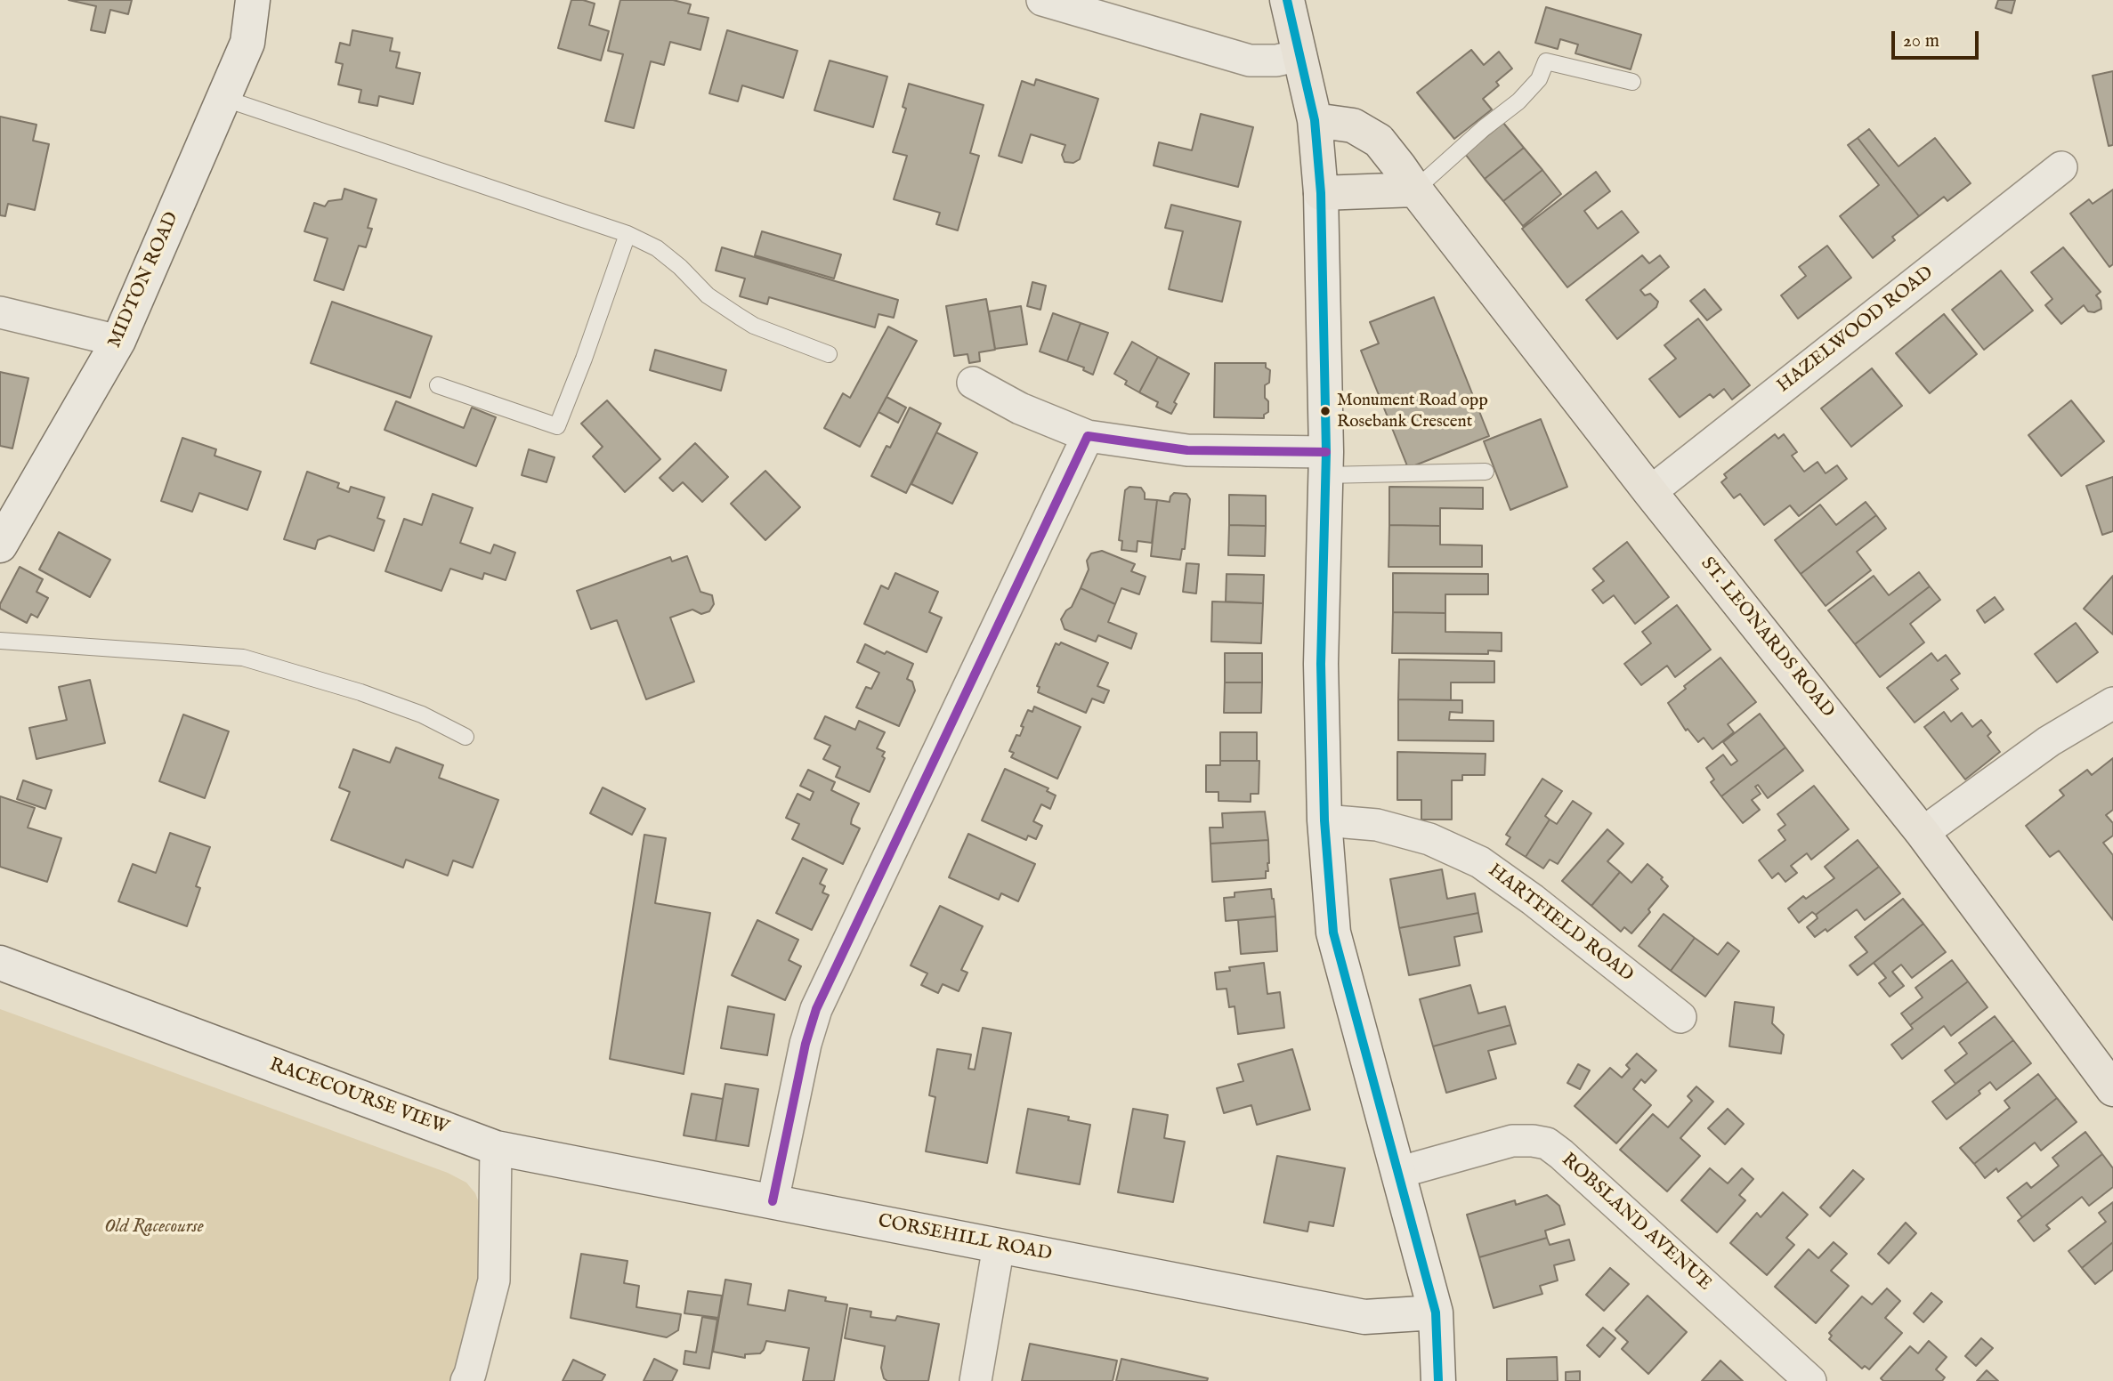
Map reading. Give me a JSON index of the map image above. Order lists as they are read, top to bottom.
{
  "streets": {
    "main road": ["ST. LEONARDS ROAD"],
    "street": [
      "MIDTON ROAD",
      "HAZELWOOD ROAD",
      "HARTFIELD ROAD",
      "RACECOURSE VIEW",
      "ROBSLAND AVENUE",
      "CORSEHILL ROAD"
    ]
  },
  "crossings": [
    ["HAZELWOOD ROAD", "ST. LEONARDS ROAD"],
    ["RACECOURSE VIEW", "CORSEHILL ROAD"]
  ],
  "parks": ["Old Racecourse"],
  "places": ["Monument Road opp Rosebank Crescent"],
  "scale_bar": "20 m"
}
